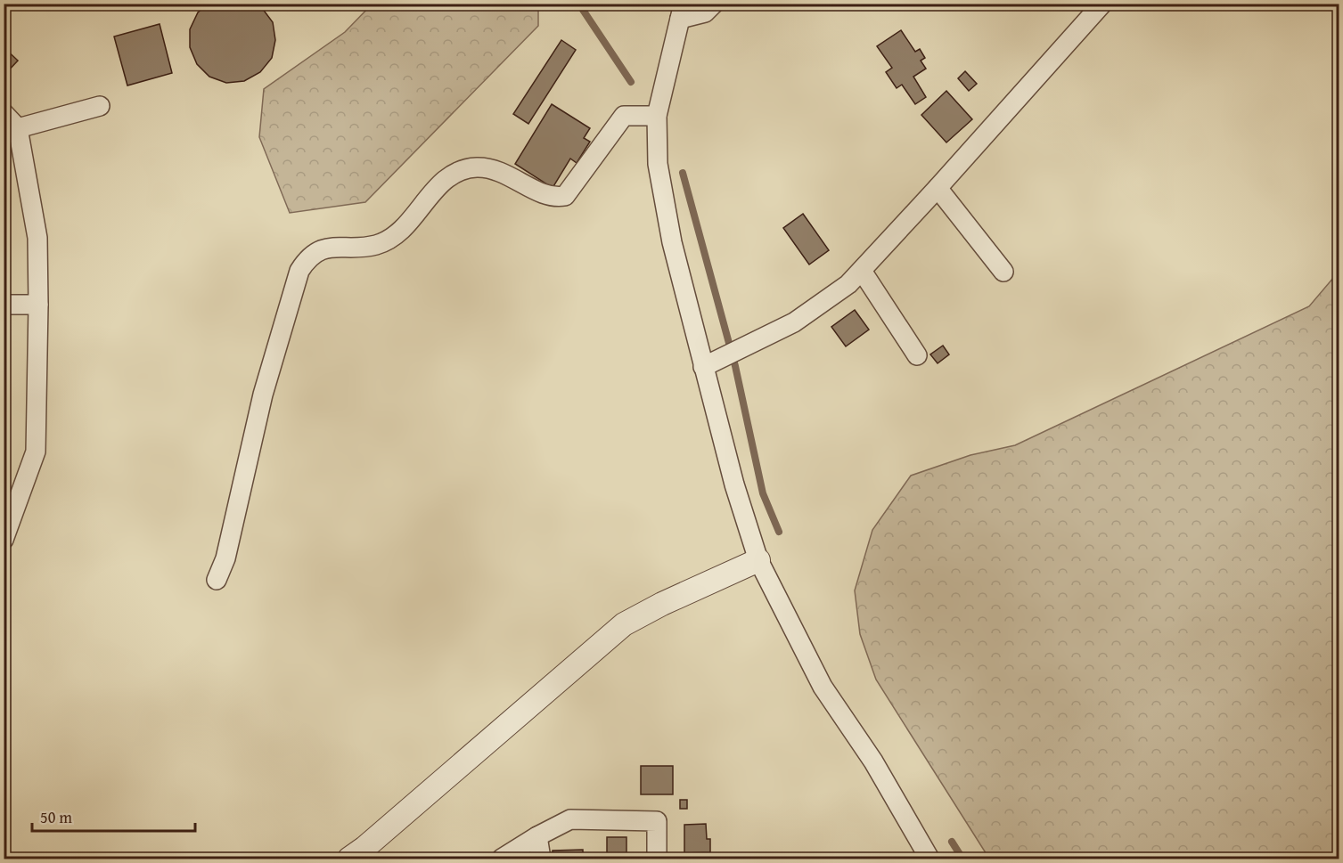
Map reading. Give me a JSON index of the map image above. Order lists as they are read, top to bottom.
{
  "scale_bar": "50 m"
}
